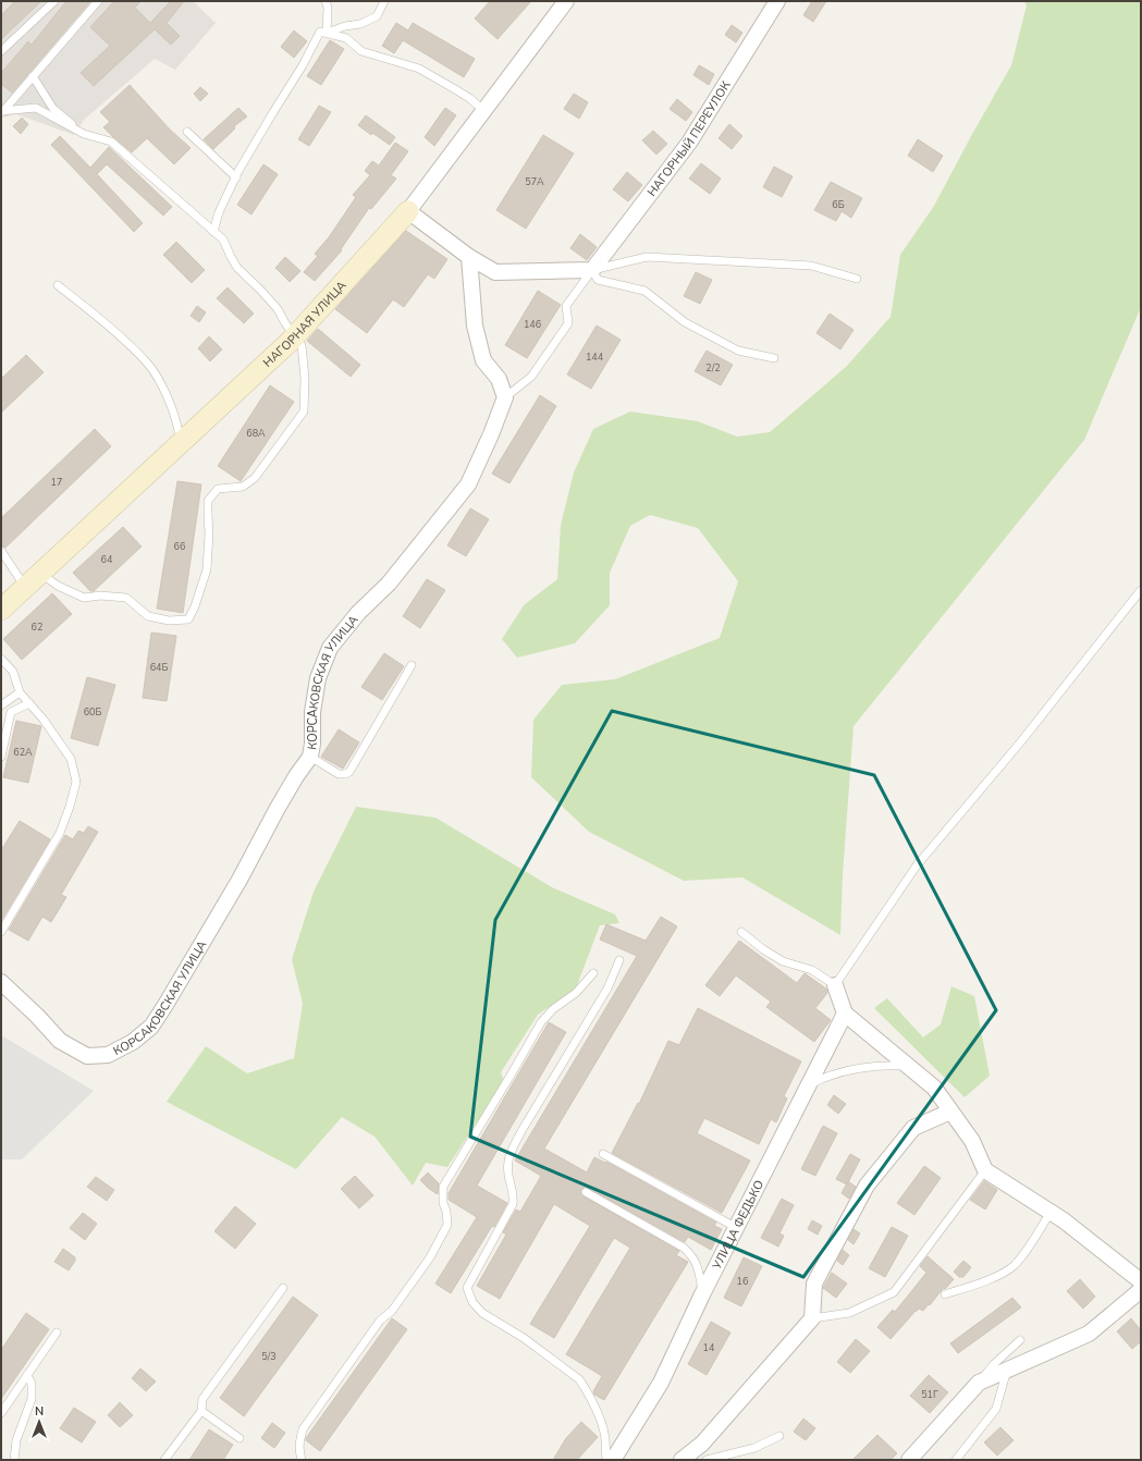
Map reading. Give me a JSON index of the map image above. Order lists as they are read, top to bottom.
{
  "streets": {
    "street": [
      "НАГОРНЫЙ ПЕРЕУЛОК",
      "НАГОРНАЯ УЛИЦА",
      "КОРСАКОВСКАЯ УЛИЦА",
      "УЛИЦА ФЕДЬКО"
    ]
  },
  "house_numbers": [
    "57А",
    "6Б",
    "146",
    "144",
    "2/2",
    "68А",
    "17",
    "66",
    "64",
    "62",
    "64Б",
    "60Б",
    "62А",
    "16",
    "14",
    "5/3",
    "51Г"
  ],
  "north": "top"
}
